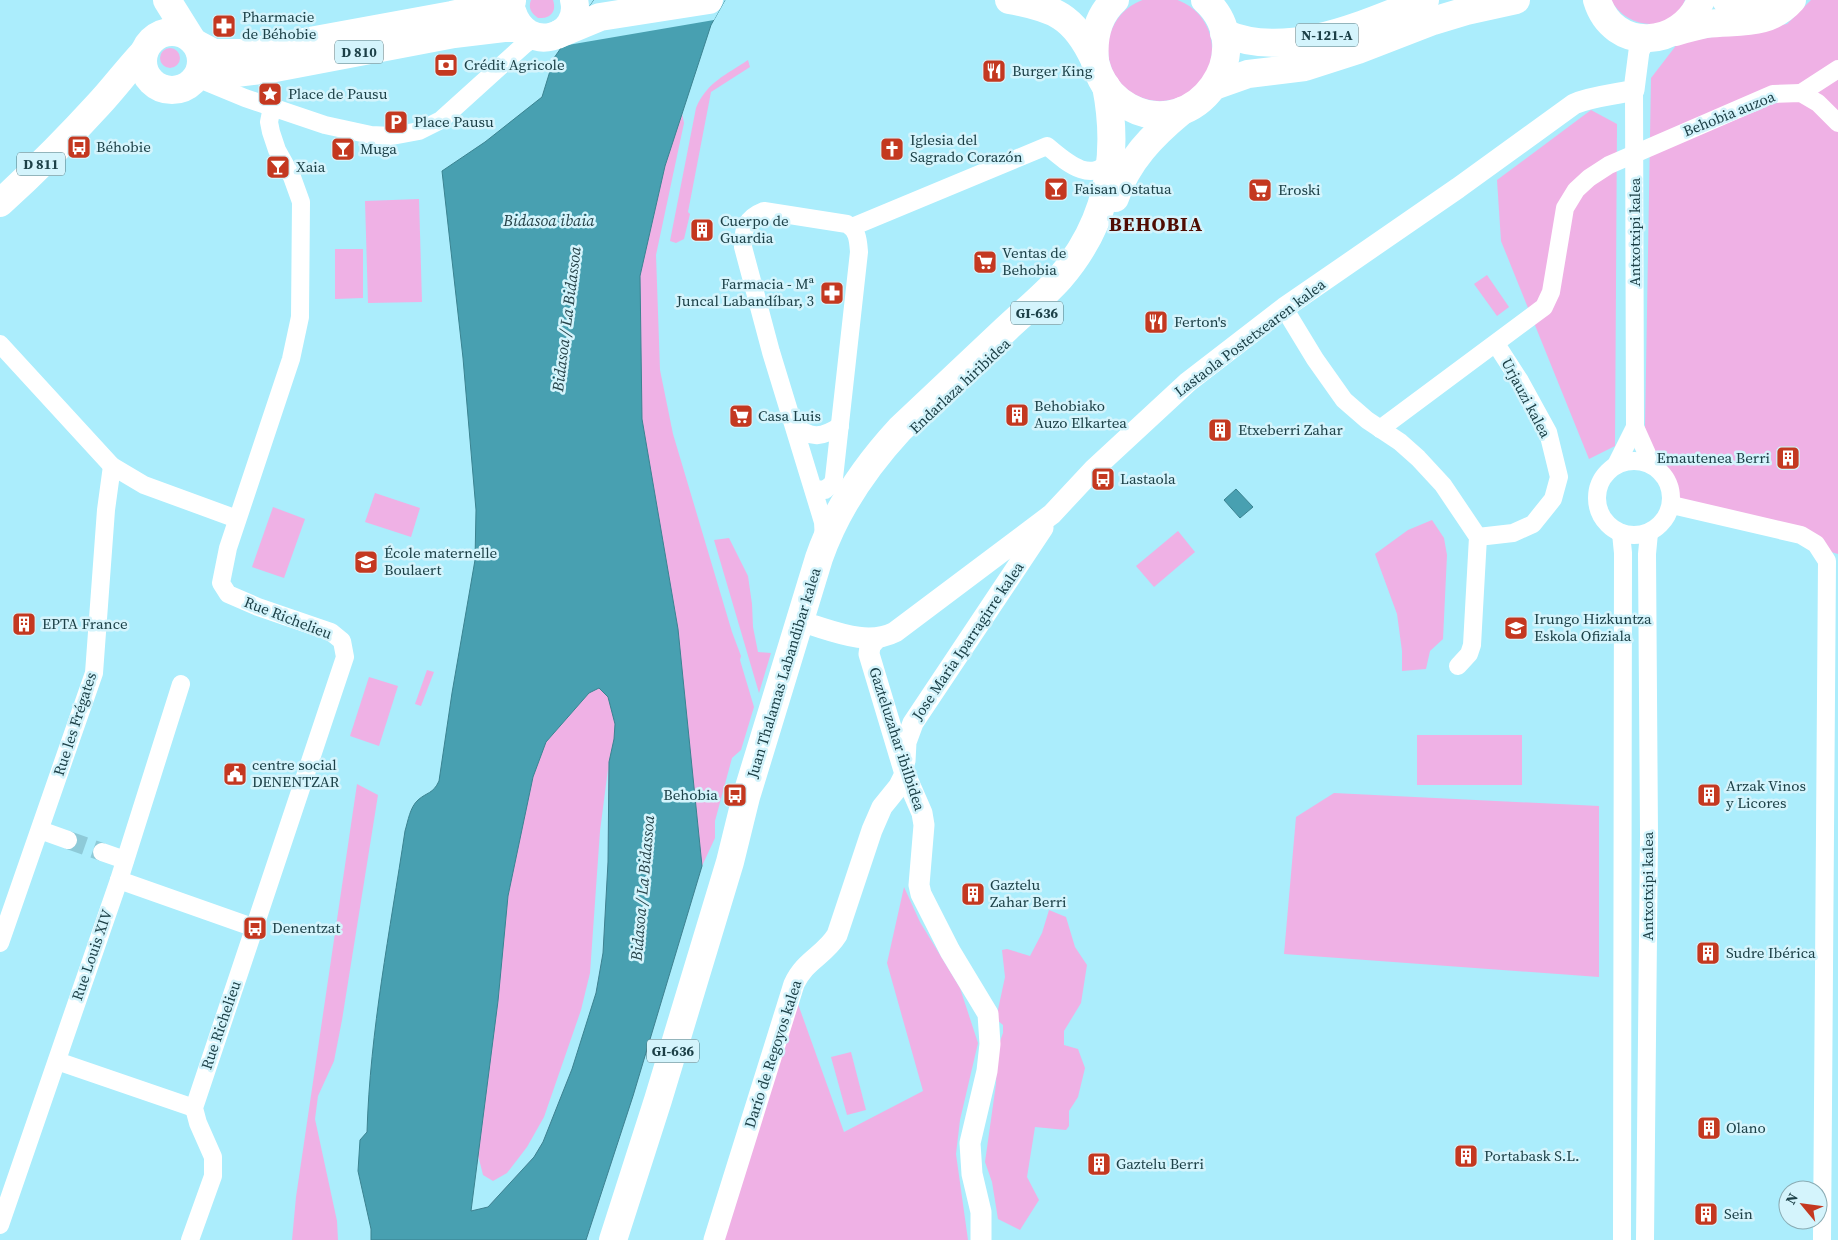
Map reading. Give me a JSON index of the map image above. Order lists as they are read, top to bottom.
{
  "streets": {
    "main road": [
      "N-121-A",
      "D 810",
      "D 811",
      "GI-636",
      "Endarlaza hiribidea",
      "Juan Thalamas Labandibar kalea"
    ],
    "street": [
      "Behobia auzoa",
      "Antxotxipi kalea",
      "Lastaola Postetxearen kalea",
      "Urjauzi kalea",
      "Rue Richelieu",
      "Jose Maria Iparragirre kalea",
      "Rue les Frégates",
      "Gazteluzahar ibilbidea",
      "Rue Louis XIV",
      "Darío de Regoyos kalea"
    ]
  },
  "crossings": [
    ["N-121-A", "GI-636"],
    ["D 810", "D 811"],
    ["Behobia auzoa", "Urjauzi kalea"],
    ["Antxotxipi kalea", "Lastaola Postetxearen kalea"],
    ["GI-636", "Endarlaza hiribidea"],
    ["Lastaola Postetxearen kalea", "Jose Maria Iparragirre kalea"],
    ["Lastaola Postetxearen kalea", "Gazteluzahar ibilbidea"],
    ["Endarlaza hiribidea", "Juan Thalamas Labandibar kalea"],
    ["Jose Maria Iparragirre kalea", "Gazteluzahar ibilbidea"],
    ["Jose Maria Iparragirre kalea", "Darío de Regoyos kalea"],
    ["Gazteluzahar ibilbidea", "Darío de Regoyos kalea"]
  ],
  "districts": ["BEHOBIA"],
  "water": ["Bidasoa ibaia", "Bidasoa / La Bidassoa"],
  "places": {
    "pharmacy": ["Pharmacie de Béhobie", "Farmacia - Mª Juncal Labandíbar, 3"],
    "bank": ["Crédit Agricole"],
    "restaurant": ["Burger King", "Ferton's"],
    "place": ["Place de Pausu"],
    "parking": ["Place Pausu"],
    "bus stop": [
      "Béhobie",
      "Lastaola",
      "Behobia",
      "Denentzat"
    ],
    "bar": ["Muga", "Xaia", "Faisan Ostatua"],
    "church": ["Iglesia del Sagrado Corazón"],
    "supermarket": ["Eroski", "Ventas de Behobia", "Casa Luis"],
    "building": [
      "Cuerpo de Guardia",
      "Behobiako Auzo Elkartea",
      "Etxeberri Zahar",
      "Emautenea Berri",
      "EPTA France",
      "Arzak Vinos y Licores",
      "Gaztelu Zahar Berri",
      "Sudre Ibérica",
      "Olano",
      "Portabask S.L.",
      "Gaztelu Berri",
      "Sein"
    ],
    "school or university": ["École maternelle Boulaert", "Irungo Hizkuntza Eskola Ofiziala"],
    "public building": ["centre social DENENTZAR"]
  },
  "north": "top left"
}
